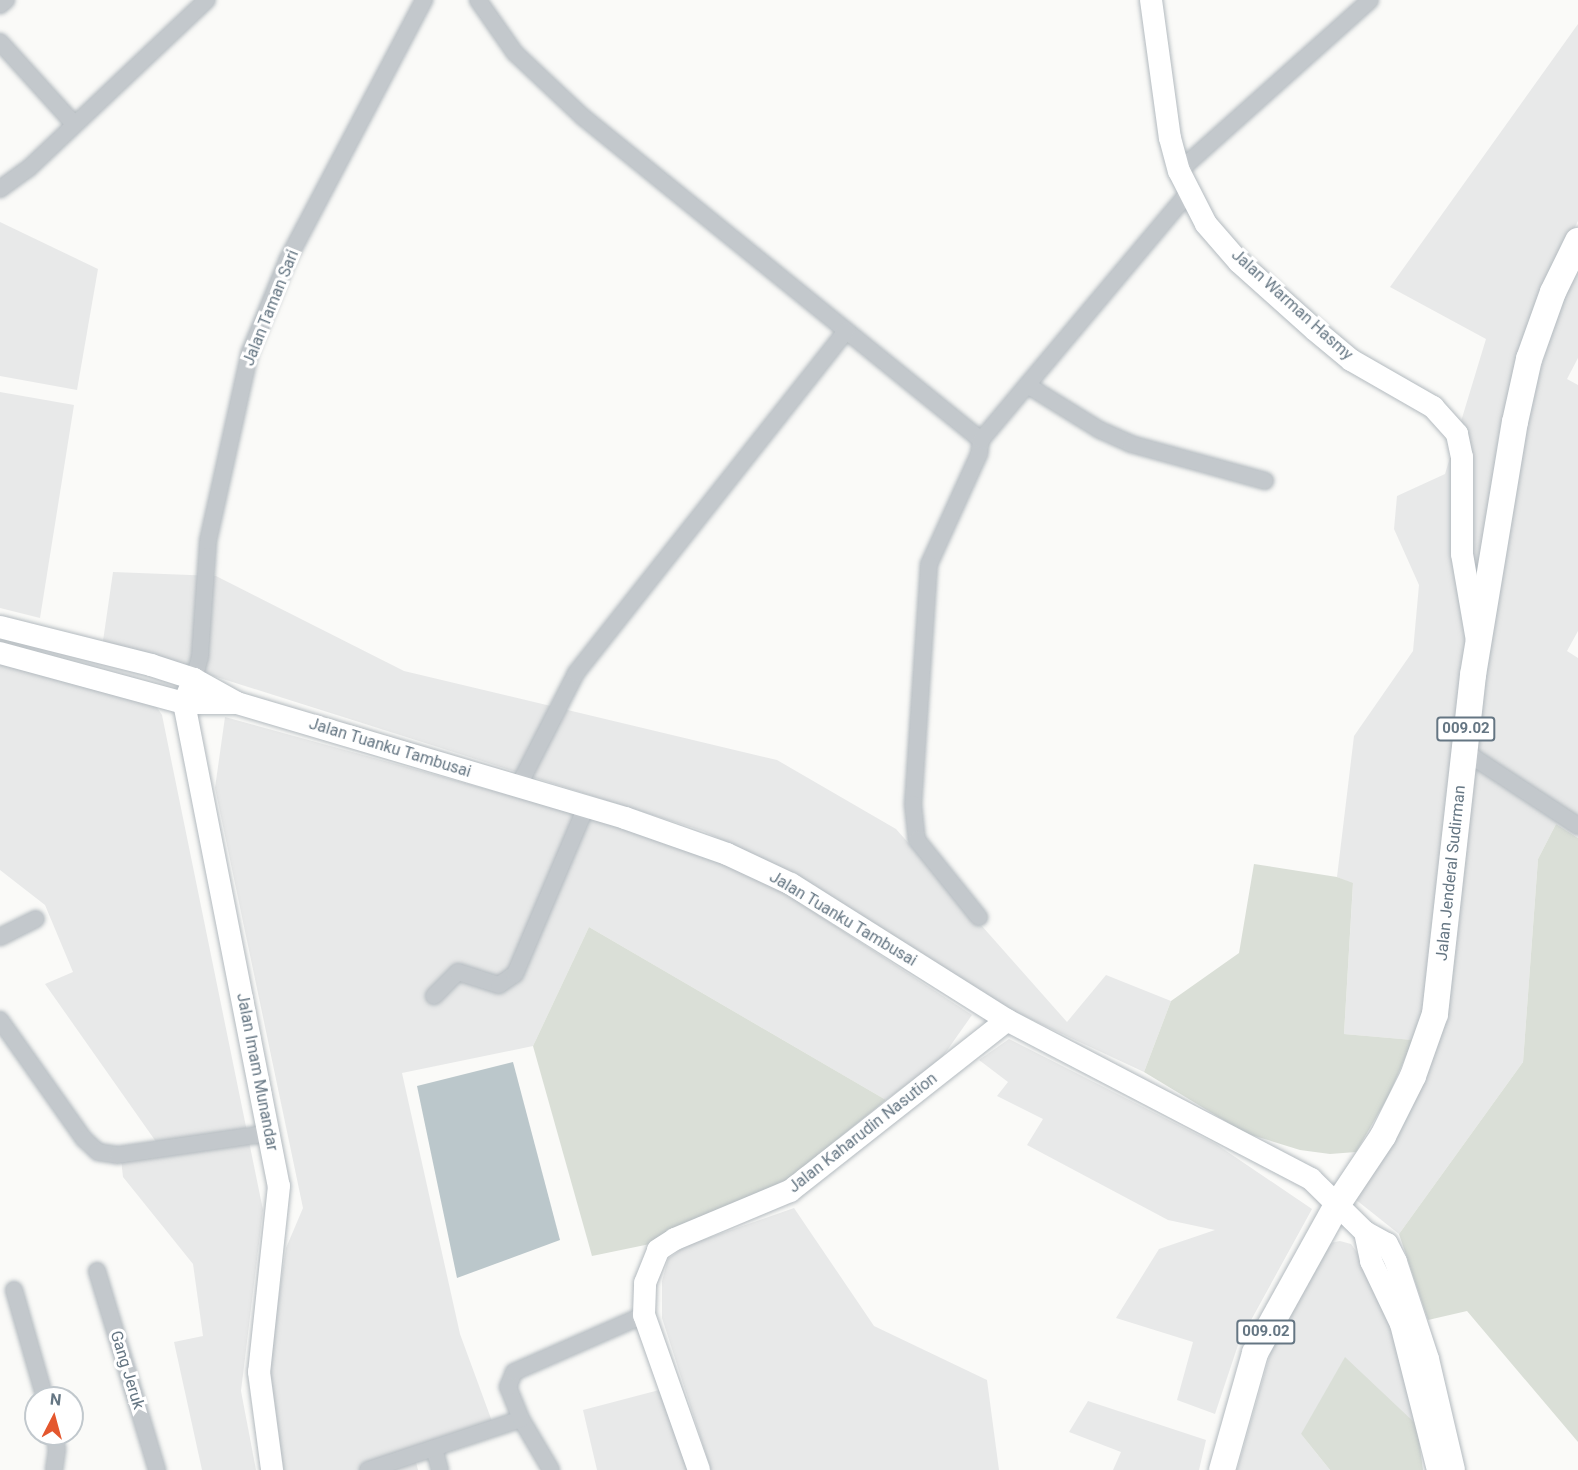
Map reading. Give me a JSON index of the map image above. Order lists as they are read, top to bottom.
{
  "streets": {
    "main road": [
      "Jalan Warman Hasmy",
      "009.02",
      "Jalan Tuanku Tambusai",
      "Jalan Jenderal Sudirman",
      "Jalan Imam Munandar",
      "Jalan Kaharudin Nasution"
    ],
    "street": ["Jalan Taman Sari", "Gang Jeruk"]
  },
  "crossings": [
    ["Jalan Warman Hasmy", "Jalan Jenderal Sudirman"],
    ["Jalan Taman Sari", "Jalan Tuanku Tambusai"],
    ["Jalan Tuanku Tambusai", "Jalan Jenderal Sudirman"],
    ["Jalan Tuanku Tambusai", "Jalan Imam Munandar"],
    ["Jalan Tuanku Tambusai", "Jalan Kaharudin Nasution"]
  ],
  "north": "top"
}
